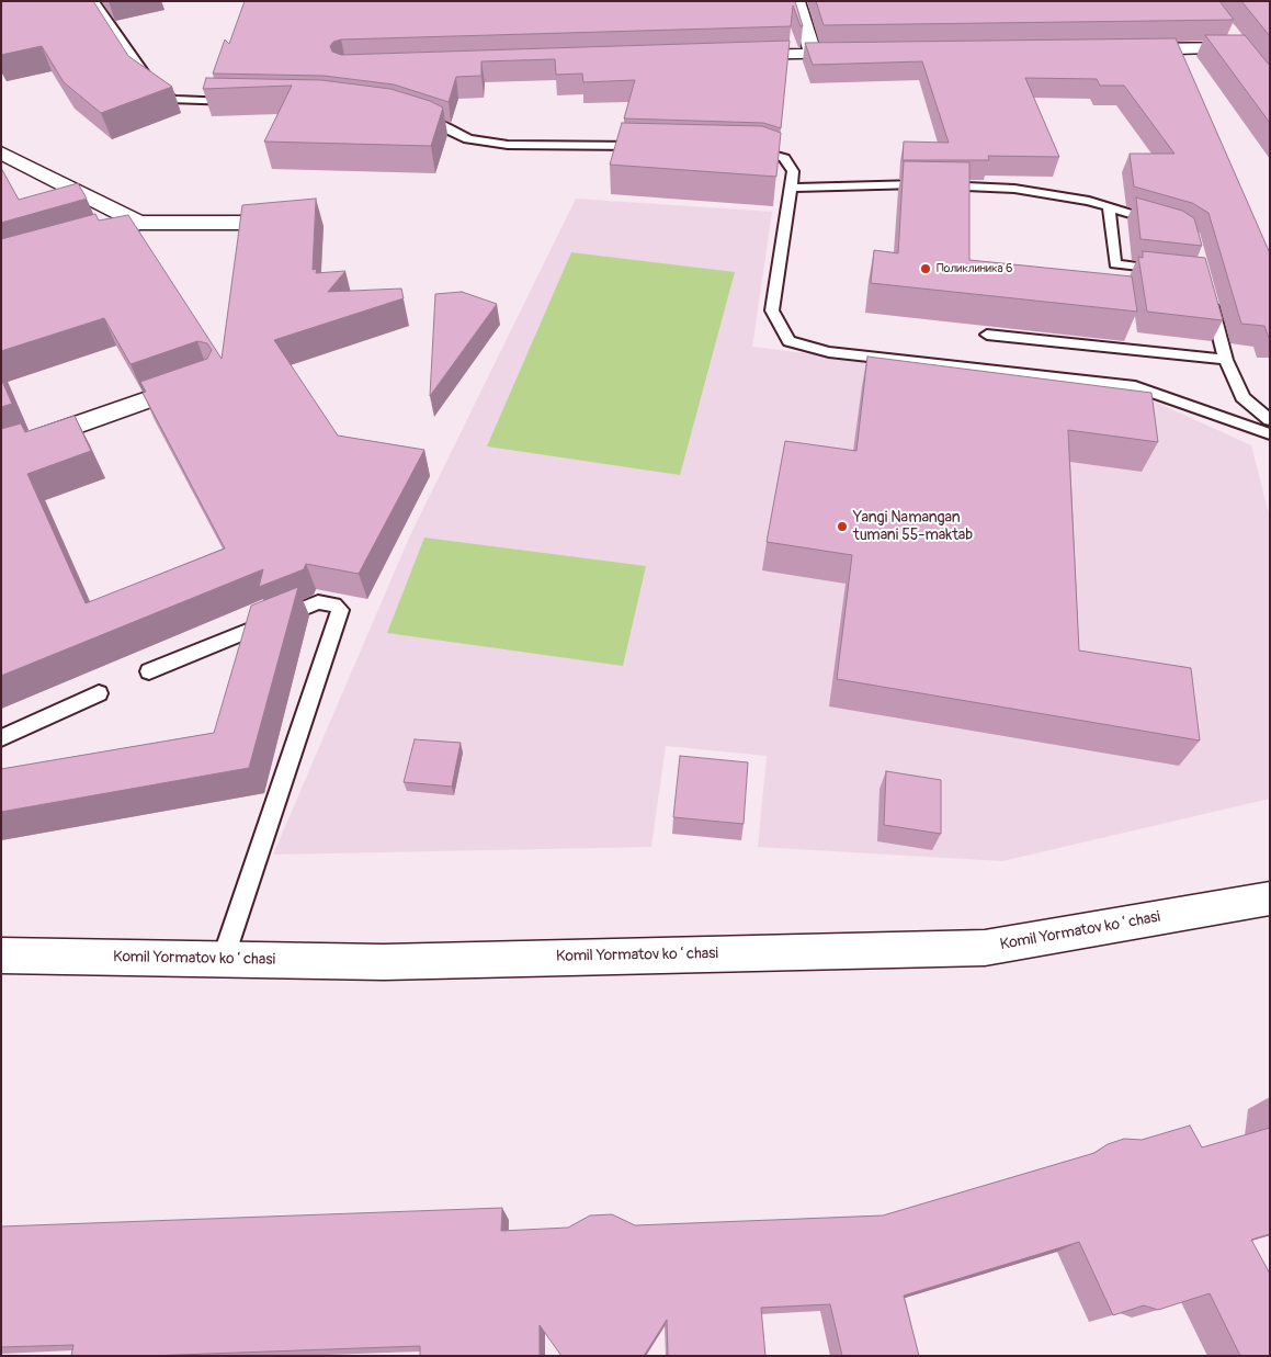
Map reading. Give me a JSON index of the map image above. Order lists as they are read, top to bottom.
{
  "streets": {
    "street": ["Komil Yormatov koʻchasi"]
  },
  "places": ["Поликлиника 6", "Yangi Namangan tumani 55-maktab"]
}
